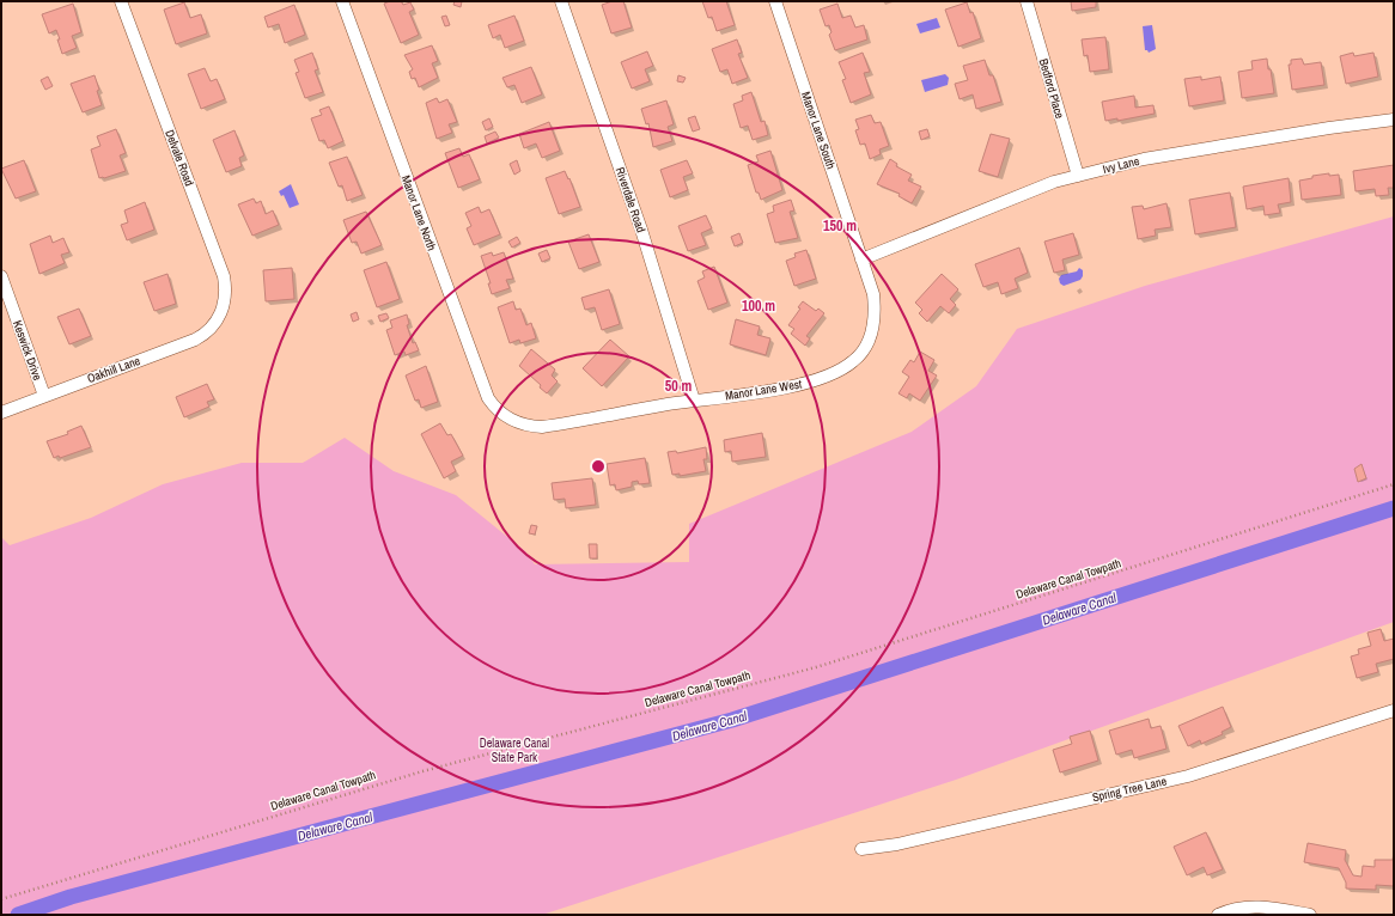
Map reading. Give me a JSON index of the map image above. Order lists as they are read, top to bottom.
{
  "streets": {
    "street": [
      "Bedford Place",
      "Manor Lane South",
      "Delvale Road",
      "Ivy Lane",
      "Riverdale Road",
      "Manor Lane North",
      "Keswick Drive",
      "Oakhill Lane",
      "Manor Lane West",
      "Spring Tree Lane"
    ],
    "path": ["Delaware Canal Towpath"]
  },
  "crossings": [
    ["Bedford Place", "Ivy Lane"],
    ["Manor Lane South", "Ivy Lane"],
    ["Manor Lane South", "Manor Lane West"],
    ["Delvale Road", "Oakhill Lane"],
    ["Ivy Lane", "Manor Lane West"],
    ["Riverdale Road", "Manor Lane West"],
    ["Manor Lane North", "Manor Lane West"],
    ["Keswick Drive", "Oakhill Lane"]
  ],
  "water": ["Delaware Canal"],
  "parks": ["Delaware Canal State Park"],
  "rings": ["150 m", "100 m", "50 m"]
}
